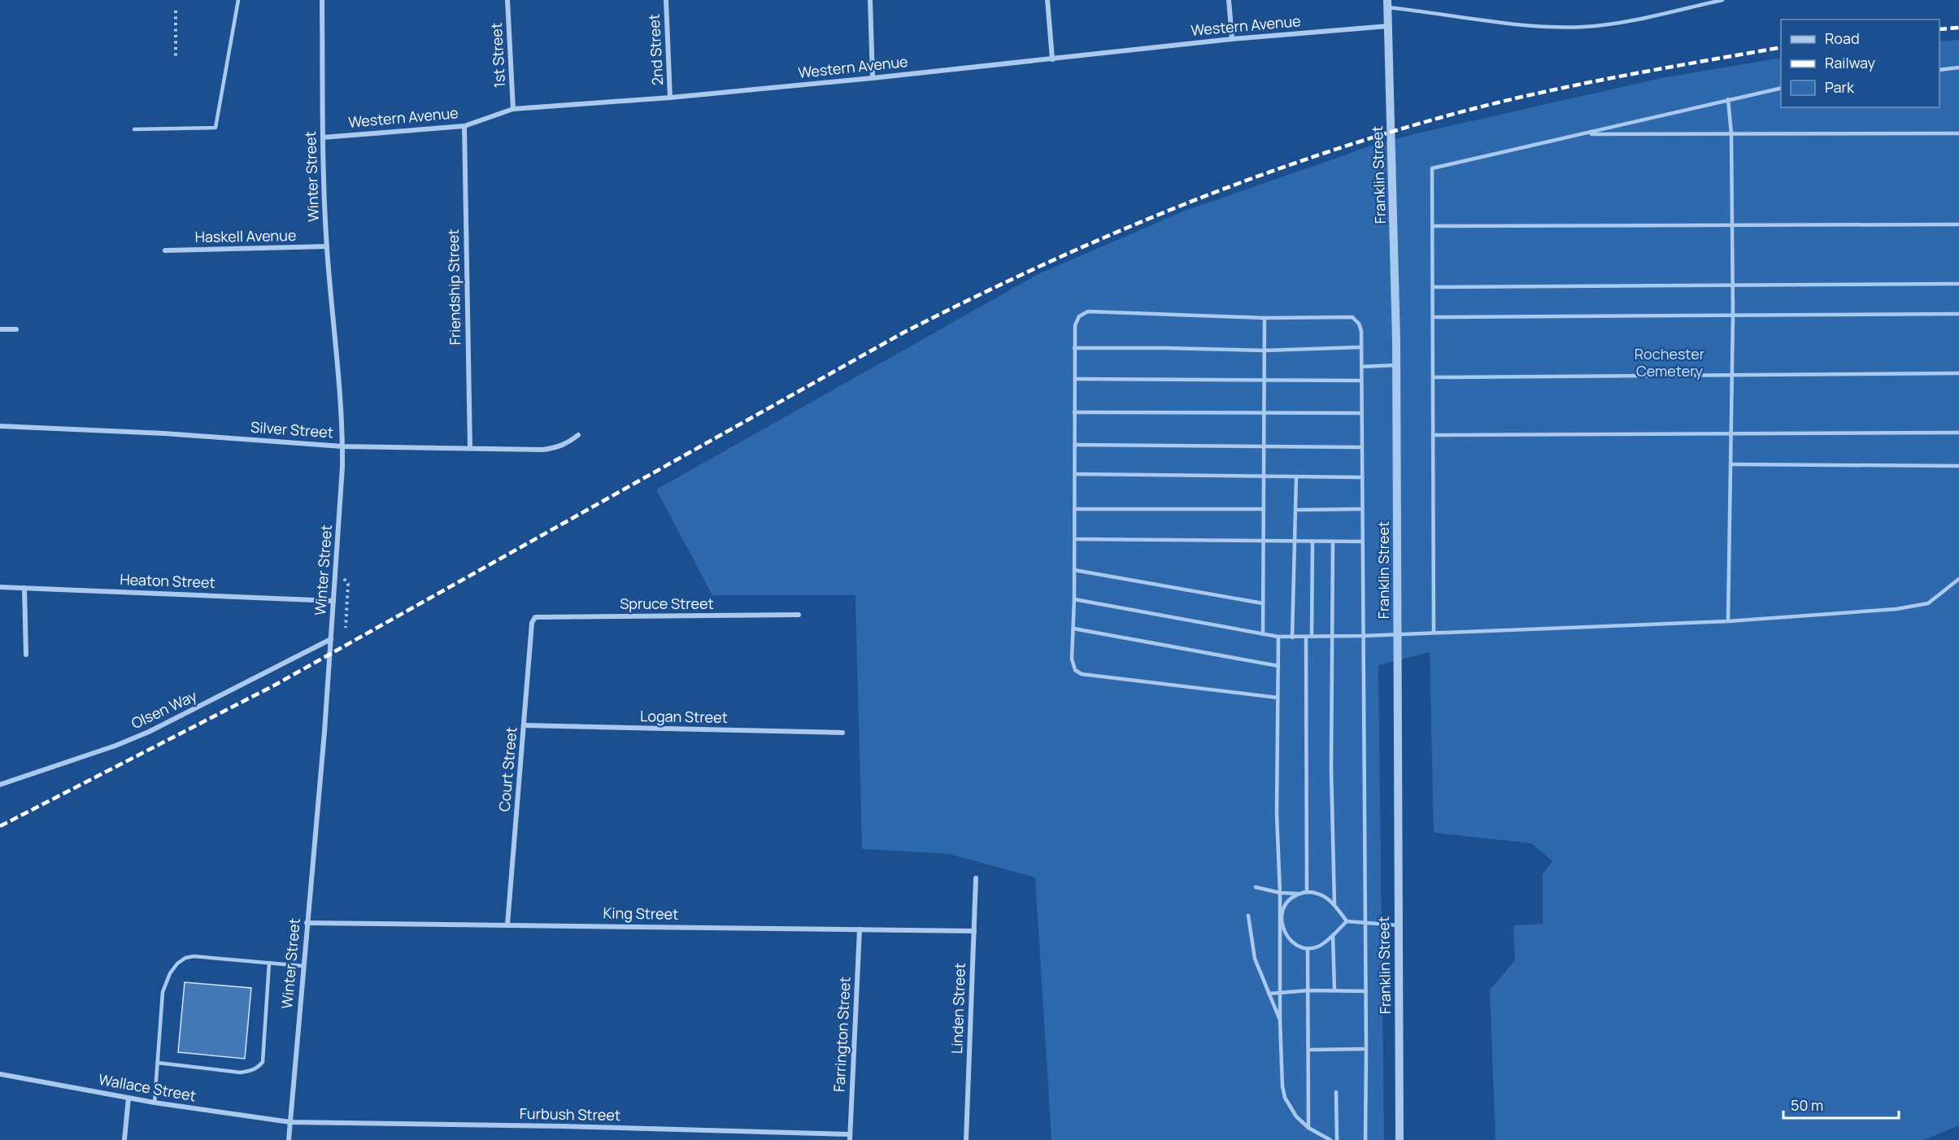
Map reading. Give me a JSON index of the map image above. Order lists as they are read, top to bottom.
{
  "streets": {
    "street": [
      "Western Avenue",
      "2nd Street",
      "1st Street",
      "Franklin Street",
      "Winter Street",
      "Haskell Avenue",
      "Friendship Street",
      "Silver Street",
      "Heaton Street",
      "Spruce Street",
      "Olsen Way",
      "Logan Street",
      "Court Street",
      "King Street",
      "Linden Street",
      "Farrington Street",
      "Wallace Street",
      "Furbush Street"
    ]
  },
  "crossings": [
    ["Western Avenue", "2nd Street"],
    ["Western Avenue", "1st Street"],
    ["Western Avenue", "Franklin Street"],
    ["Western Avenue", "Winter Street"],
    ["Western Avenue", "Friendship Street"],
    ["Winter Street", "Haskell Avenue"],
    ["Winter Street", "Silver Street"],
    ["Winter Street", "Heaton Street"],
    ["Winter Street", "Olsen Way"],
    ["Winter Street", "King Street"],
    ["Winter Street", "Wallace Street"],
    ["Winter Street", "Furbush Street"],
    ["Friendship Street", "Silver Street"],
    ["Spruce Street", "Court Street"],
    ["Logan Street", "Court Street"],
    ["Court Street", "King Street"],
    ["King Street", "Linden Street"],
    ["King Street", "Farrington Street"],
    ["Farrington Street", "Furbush Street"],
    ["Wallace Street", "Furbush Street"]
  ],
  "parks": ["Rochester Cemetery"],
  "legend": ["Road", "Railway", "Park"],
  "scale_bar": "50 m"
}
